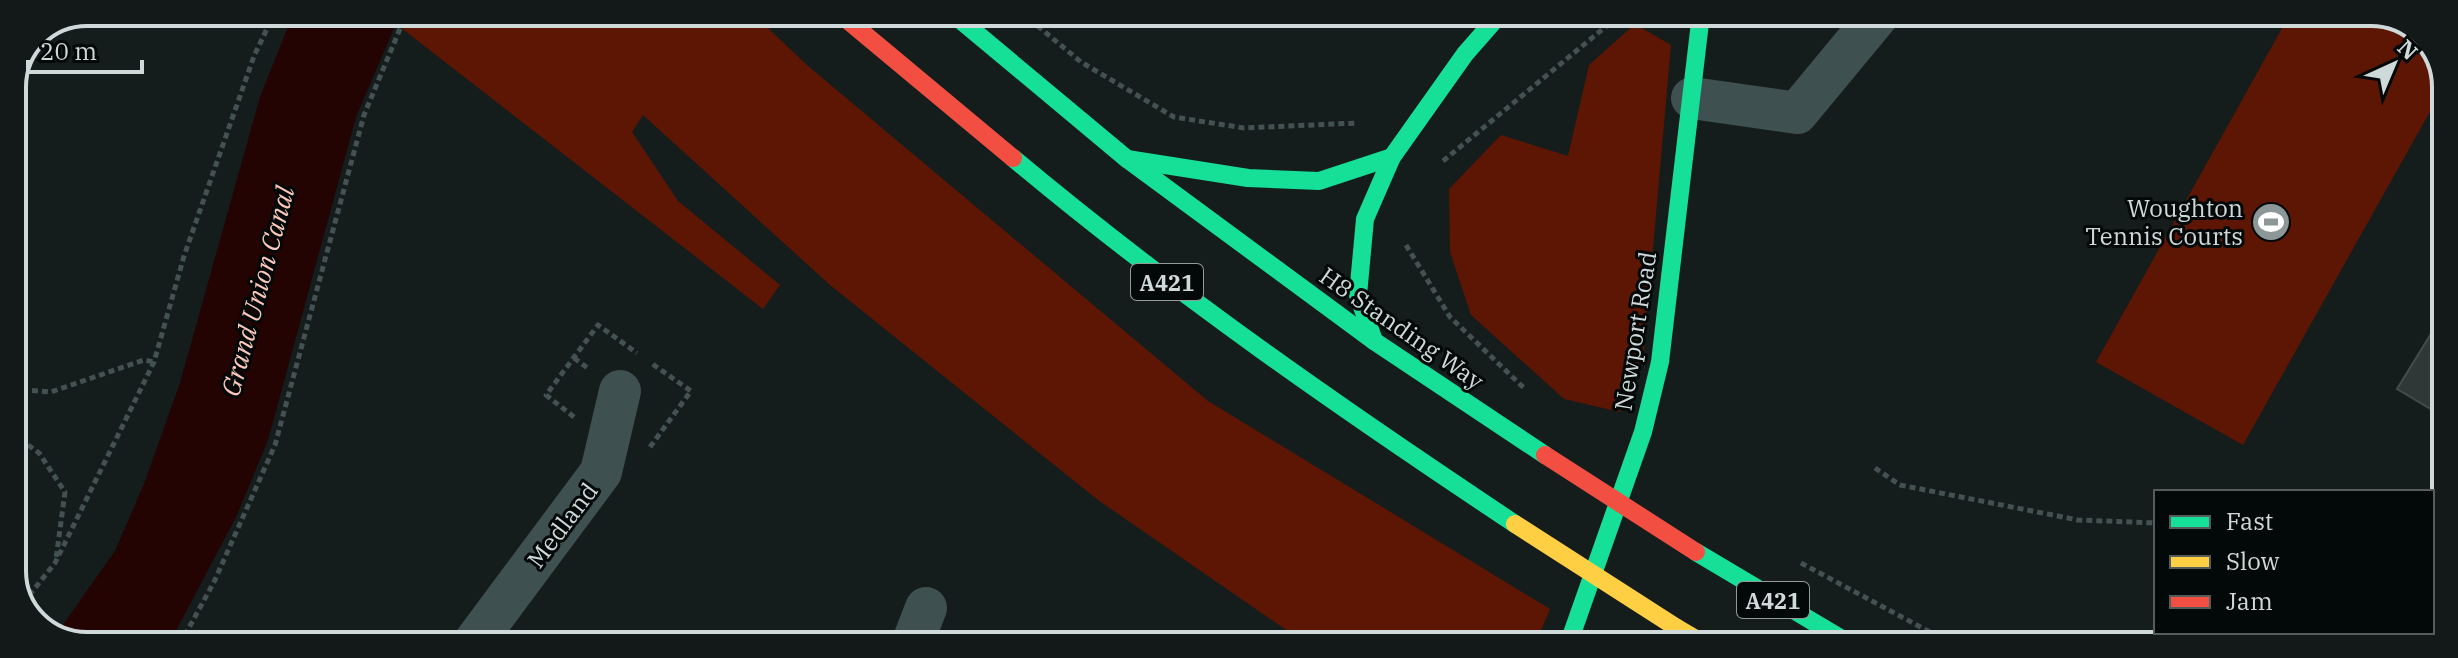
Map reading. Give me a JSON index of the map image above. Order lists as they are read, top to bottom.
{
  "streets": {
    "main road": ["A421", "H8 Standing Way", "Newport Road"],
    "street": ["Medland"]
  },
  "water": ["Grand Union Canal"],
  "places": {
    "sports": ["Woughton Tennis Courts"]
  },
  "legend": ["Fast", "Slow", "Jam"],
  "scale_bar": "20 m",
  "north": "top right"
}
